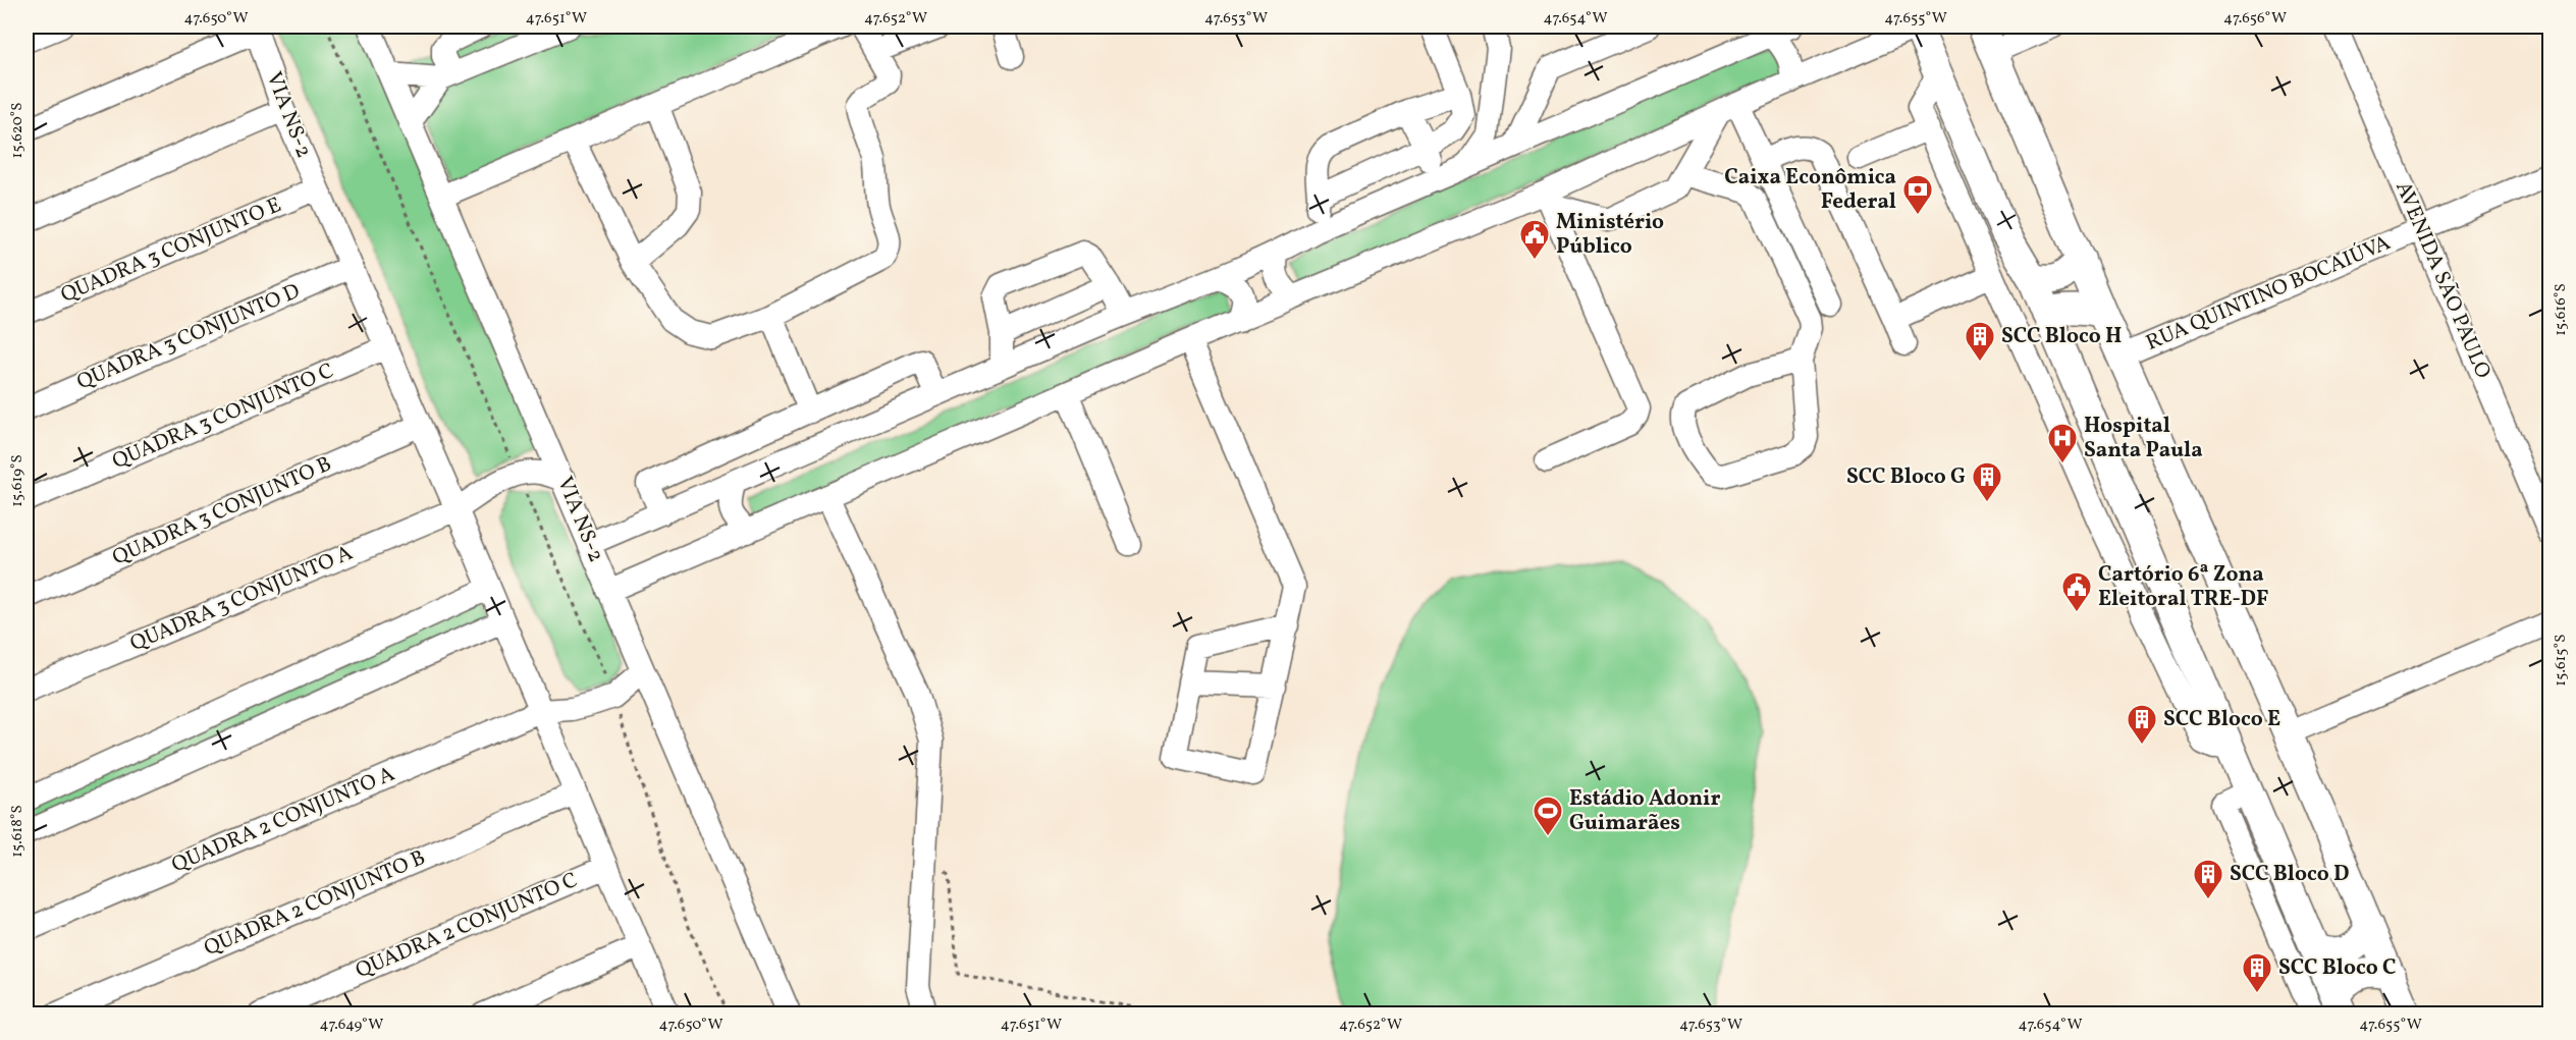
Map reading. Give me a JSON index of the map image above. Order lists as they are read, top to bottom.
{
  "streets": {
    "street": [
      "VIA NS-2",
      "QUADRA 3 CONJUNTO E",
      "AVENIDA SÃO PAULO",
      "RUA QUINTINO BOCAIÚVA",
      "QUADRA 3 CONJUNTO D",
      "QUADRA 3 CONJUNTO C",
      "QUADRA 3 CONJUNTO B",
      "QUADRA 3 CONJUNTO A",
      "QUADRA 2 CONJUNTO A",
      "QUADRA 2 CONJUNTO B",
      "QUADRA 2 CONJUNTO C"
    ]
  },
  "crossings": [
    ["VIA NS-2", "QUADRA 3 CONJUNTO E"],
    ["VIA NS-2", "QUADRA 3 CONJUNTO D"],
    ["VIA NS-2", "QUADRA 3 CONJUNTO C"],
    ["VIA NS-2", "QUADRA 3 CONJUNTO B"],
    ["VIA NS-2", "QUADRA 3 CONJUNTO A"],
    ["VIA NS-2", "QUADRA 2 CONJUNTO A"],
    ["VIA NS-2", "QUADRA 2 CONJUNTO B"],
    ["VIA NS-2", "QUADRA 2 CONJUNTO C"],
    ["AVENIDA SÃO PAULO", "RUA QUINTINO BOCAIÚVA"]
  ],
  "places": {
    "bank": ["Caixa Econômica Federal"],
    "public building": ["Ministério Público", "Cartório 6ª Zona Eleitoral TRE-DF"],
    "building": [
      "SCC Bloco H",
      "SCC Bloco G",
      "SCC Bloco E",
      "SCC Bloco D",
      "SCC Bloco C"
    ],
    "hospital": ["Hospital Santa Paula"],
    "sports": ["Estádio Adonir Guimarães"]
  },
  "coordinates": [
    "47.650°W",
    "47.651°W",
    "47.652°W",
    "47.653°W",
    "47.654°W",
    "47.655°W",
    "47.656°W",
    "15.620°S",
    "15.616°S",
    "15.619°S",
    "15.615°S",
    "15.618°S",
    "47.649°W"
  ]
}
